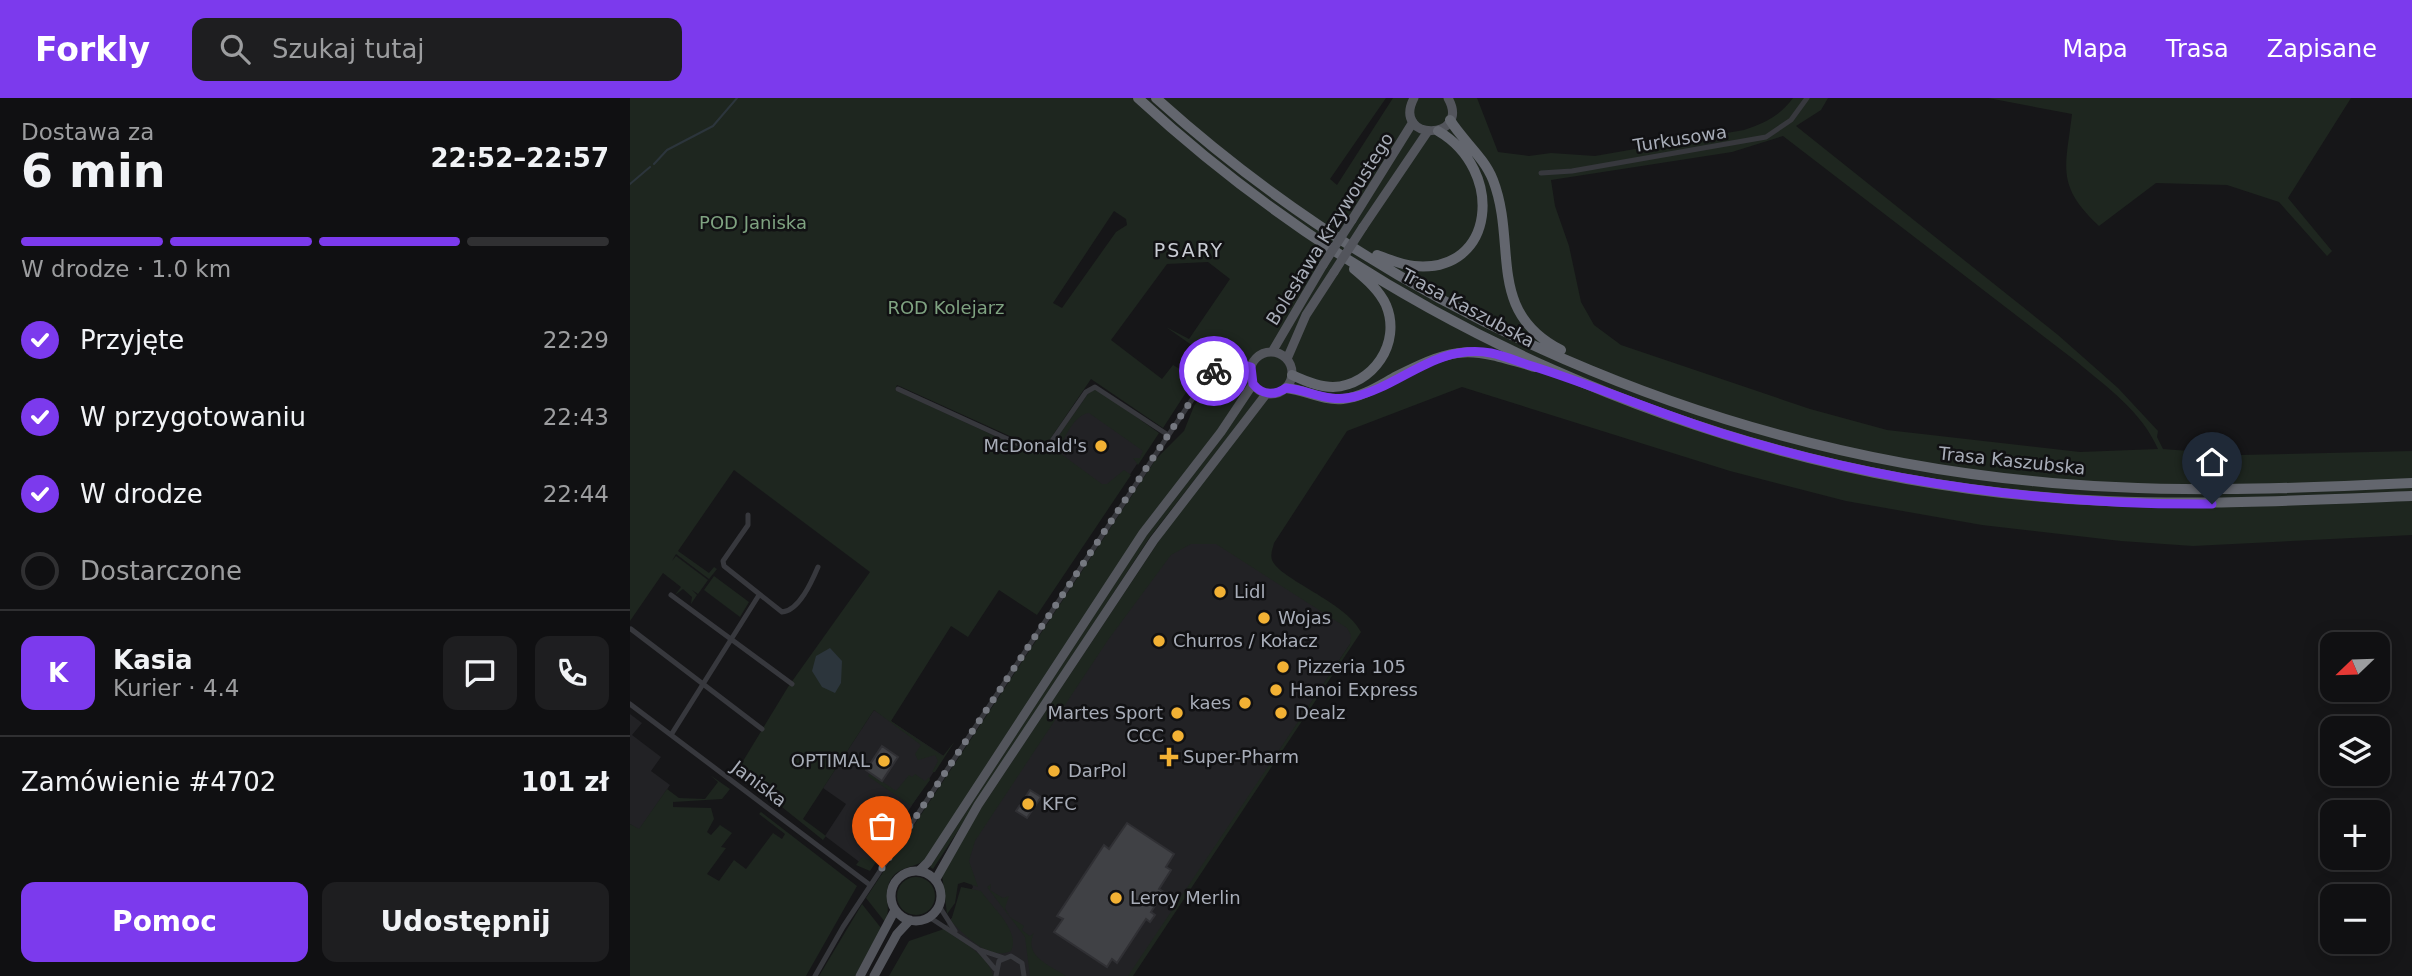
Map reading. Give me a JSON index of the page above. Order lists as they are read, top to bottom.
{
  "streets": {
    "highway": ["Trasa Kaszubska"],
    "main road": ["Bolesława Krzywoustego"],
    "street": ["Turkusowa", "Janiska"]
  },
  "districts": ["PSARY"],
  "parks": ["POD Janiska", "ROD Kolejarz"],
  "places": {
    "other": [
      "McDonald's",
      "Lidl",
      "Wojas",
      "Churros / Kołacz",
      "Pizzeria 105",
      "Hanoi Express",
      "kaes",
      "Martes Sport",
      "Dealz",
      "CCC",
      "OPTIMAL",
      "DarPol",
      "KFC",
      "Leroy Merlin"
    ],
    "health": ["Super-Pharm"]
  },
  "north": "bottom left",
  "page": {
    "header": "Forkly",
    "search": "Szukaj tutaj",
    "nav": ["Mapa", "Trasa", "Zapisane"],
    "heading": ["6 min", "Dostawa za", "22:52–22:57"],
    "panel": [
      "Kasia",
      "Kurier · 4.4",
      "Zamówienie #4702",
      "101 zł"
    ],
    "bar": "W drodze · 1.0 km",
    "list": [
      ["Przyjęte", "22:29"],
      ["W przygotowaniu", "22:43"],
      ["W drodze", "22:44"],
      "Dostarczone"
    ],
    "map_buttons": ["+", "−"],
    "round": "K",
    "buttons": ["Pomoc", "Udostępnij"]
  }
}
